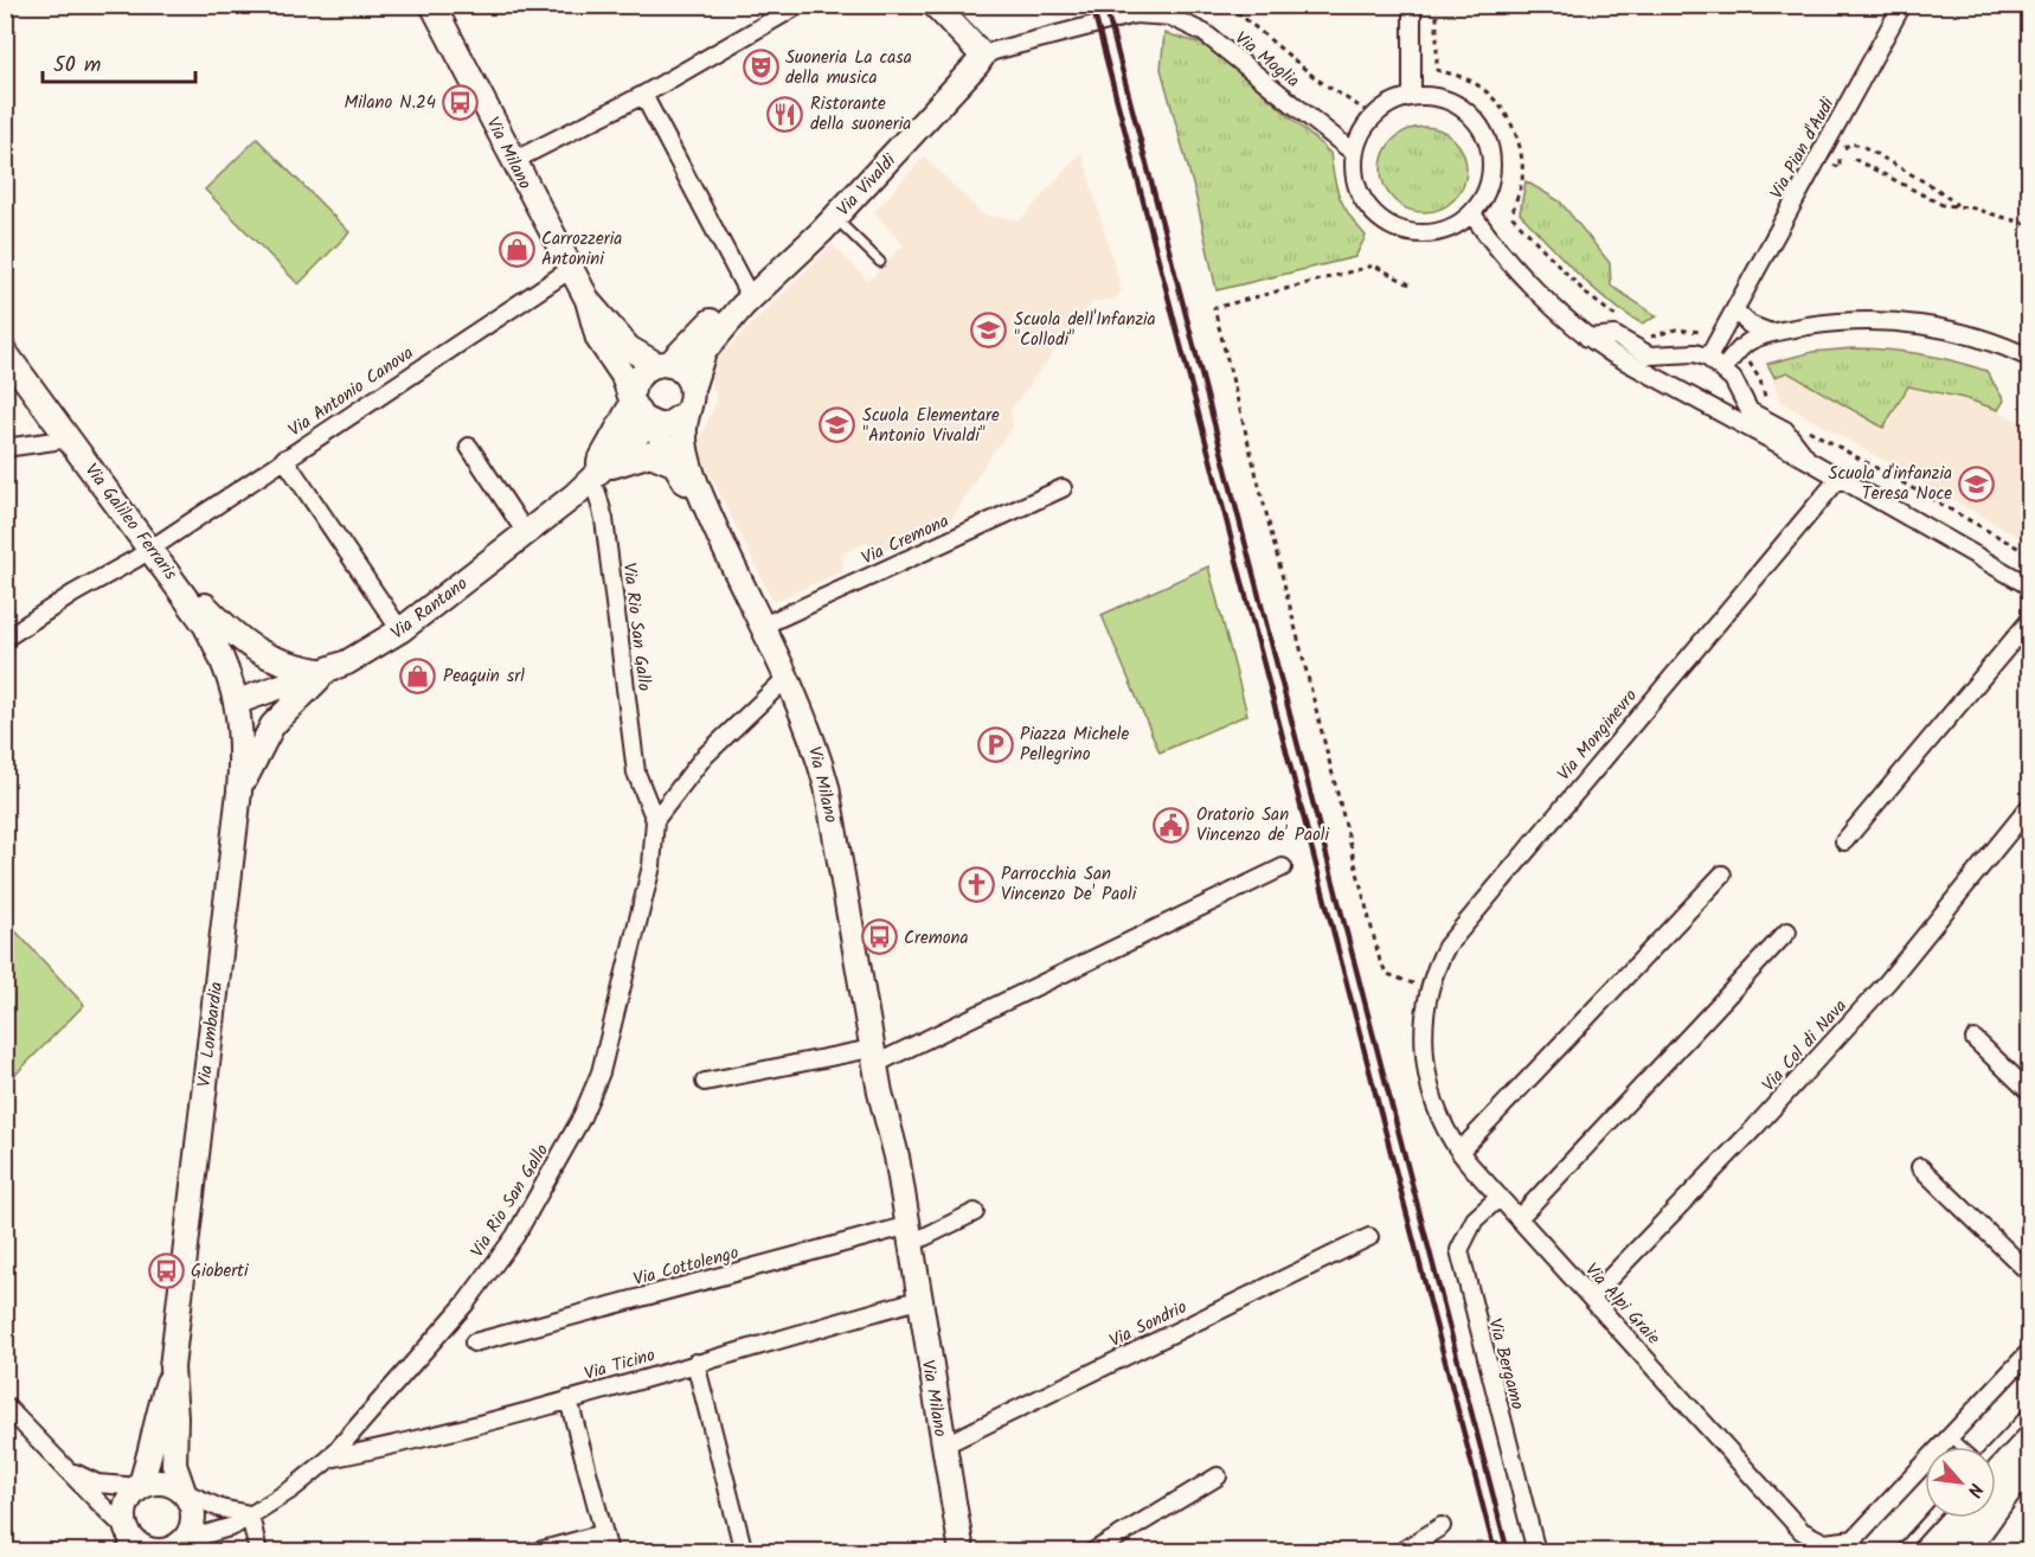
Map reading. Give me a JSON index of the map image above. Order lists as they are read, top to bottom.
{
  "streets": {
    "street": [
      "Via Moglia",
      "Via Pian d'Audi",
      "Via Milano",
      "Via Vivaldi",
      "Via Antonio Canova",
      "Via Galileo Ferraris",
      "Via Cremona",
      "Via Rantano",
      "Via Rio San Gallo",
      "Via Monginevro",
      "Via Lombardia",
      "Via Col di Nava",
      "Via Cottolengo",
      "Via Alpi Graie",
      "Via Sondrio",
      "Via Ticino",
      "Via Bergamo"
    ]
  },
  "crossings": [
    ["Via Moglia", "Via Vivaldi"],
    ["Via Milano", "Via Vivaldi"],
    ["Via Milano", "Via Antonio Canova"],
    ["Via Milano", "Via Cremona"],
    ["Via Milano", "Via Rantano"],
    ["Via Milano", "Via Cottolengo"],
    ["Via Milano", "Via Sondrio"],
    ["Via Milano", "Via Ticino"],
    ["Via Vivaldi", "Via Rantano"],
    ["Via Antonio Canova", "Via Galileo Ferraris"],
    ["Via Galileo Ferraris", "Via Rantano"],
    ["Via Galileo Ferraris", "Via Lombardia"],
    ["Via Rantano", "Via Rio San Gallo"],
    ["Via Rantano", "Via Lombardia"],
    ["Via Rio San Gallo", "Via Lombardia"],
    ["Via Rio San Gallo", "Via Ticino"],
    ["Via Monginevro", "Via Alpi Graie"],
    ["Via Col di Nava", "Via Alpi Graie"],
    ["Via Alpi Graie", "Via Bergamo"]
  ],
  "places": {
    "theatre": ["Suoneria La casa della musica"],
    "bus stop": ["Milano N.24", "Cremona", "Gioberti"],
    "restaurant": ["Ristorante della suoneria"],
    "shop": ["Carrozzeria Antonini", "Peaquin srl"],
    "school or university": ["Scuola dell'Infanzia \"Collodi\"", "Scuola Elementare \"Antonio Vivaldi\"", "Scuola d'infanzia Teresa Noce"],
    "parking": ["Piazza Michele Pellegrino"],
    "public building": ["Oratorio San Vincenzo de' Paoli"],
    "church": ["Parrocchia San Vincenzo De' Paoli"]
  },
  "scale_bar": "50 m",
  "north": "bottom right"
}
